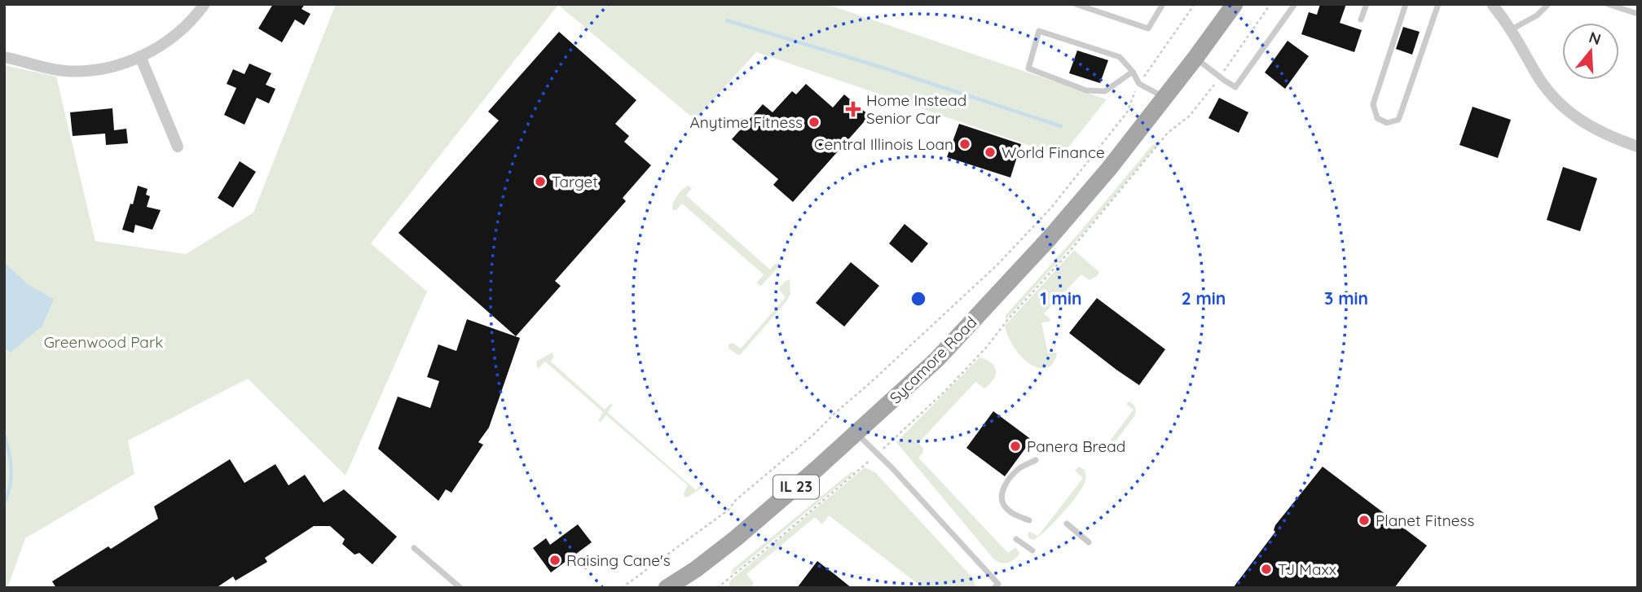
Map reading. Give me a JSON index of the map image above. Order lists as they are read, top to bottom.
{
  "streets": {
    "main road": ["Sycamore Road", "IL 23"]
  },
  "crossings": [
    ["Sycamore Road", "IL 23"]
  ],
  "parks": ["Greenwood Park"],
  "places": {
    "health": ["Home Instead Senior Car"],
    "other": [
      "Anytime Fitness",
      "Central Illinois Loan",
      "World Finance",
      "Target",
      "Panera Bread",
      "Planet Fitness",
      "Raising Cane's",
      "TJ Maxx"
    ]
  },
  "north": "top",
  "rings": ["1 min", "2 min", "3 min"]
}
